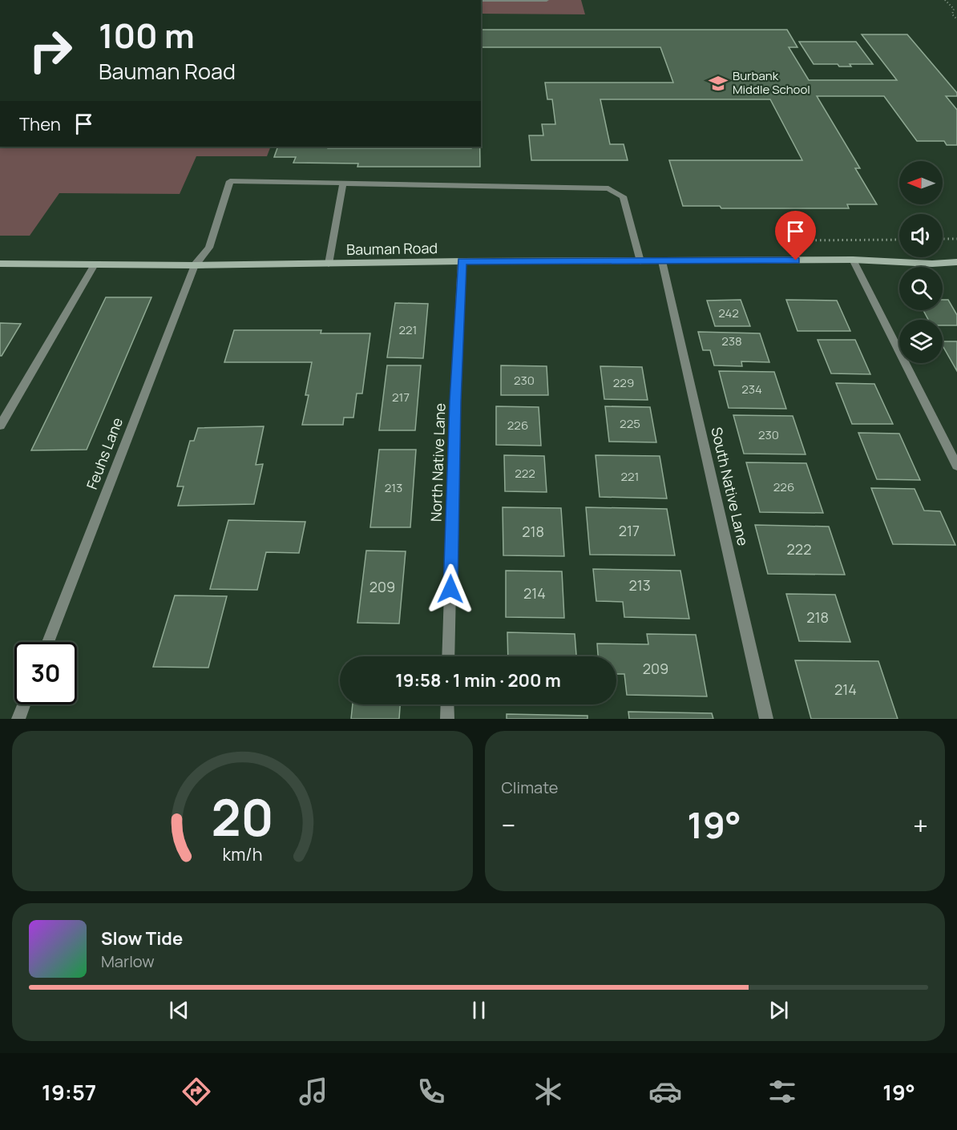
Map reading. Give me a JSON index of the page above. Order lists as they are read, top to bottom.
{
  "streets": {
    "street": [
      "Bauman Road",
      "Feuhs Lane",
      "North Native Lane",
      "South Native Lane"
    ]
  },
  "crossings": [
    ["Bauman Road", "Feuhs Lane"],
    ["Bauman Road", "North Native Lane"],
    ["Bauman Road", "South Native Lane"]
  ],
  "places": {
    "school or university": ["Burbank Middle School"]
  },
  "house_numbers": [
    "242",
    "221",
    "238",
    "230",
    "229",
    "234",
    "217",
    "225",
    "226",
    "230",
    "222",
    "221",
    "226",
    "213",
    "217",
    "218",
    "222",
    "213",
    "209",
    "214",
    "218",
    "209",
    "214"
  ],
  "north": "left",
  "page": {
    "turn": ["100 m", "Bauman Road"],
    "then": "Then",
    "limit": "30",
    "trip": "19:58 · 1 min · 200 m",
    "tile": "Climate",
    "heat": ["−", "19°", "+"],
    "song": ["Slow Tide", "Marlow"],
    "tabs": ["19:57", "19°"],
    "gauge": ["20", "km/h"]
  }
}
